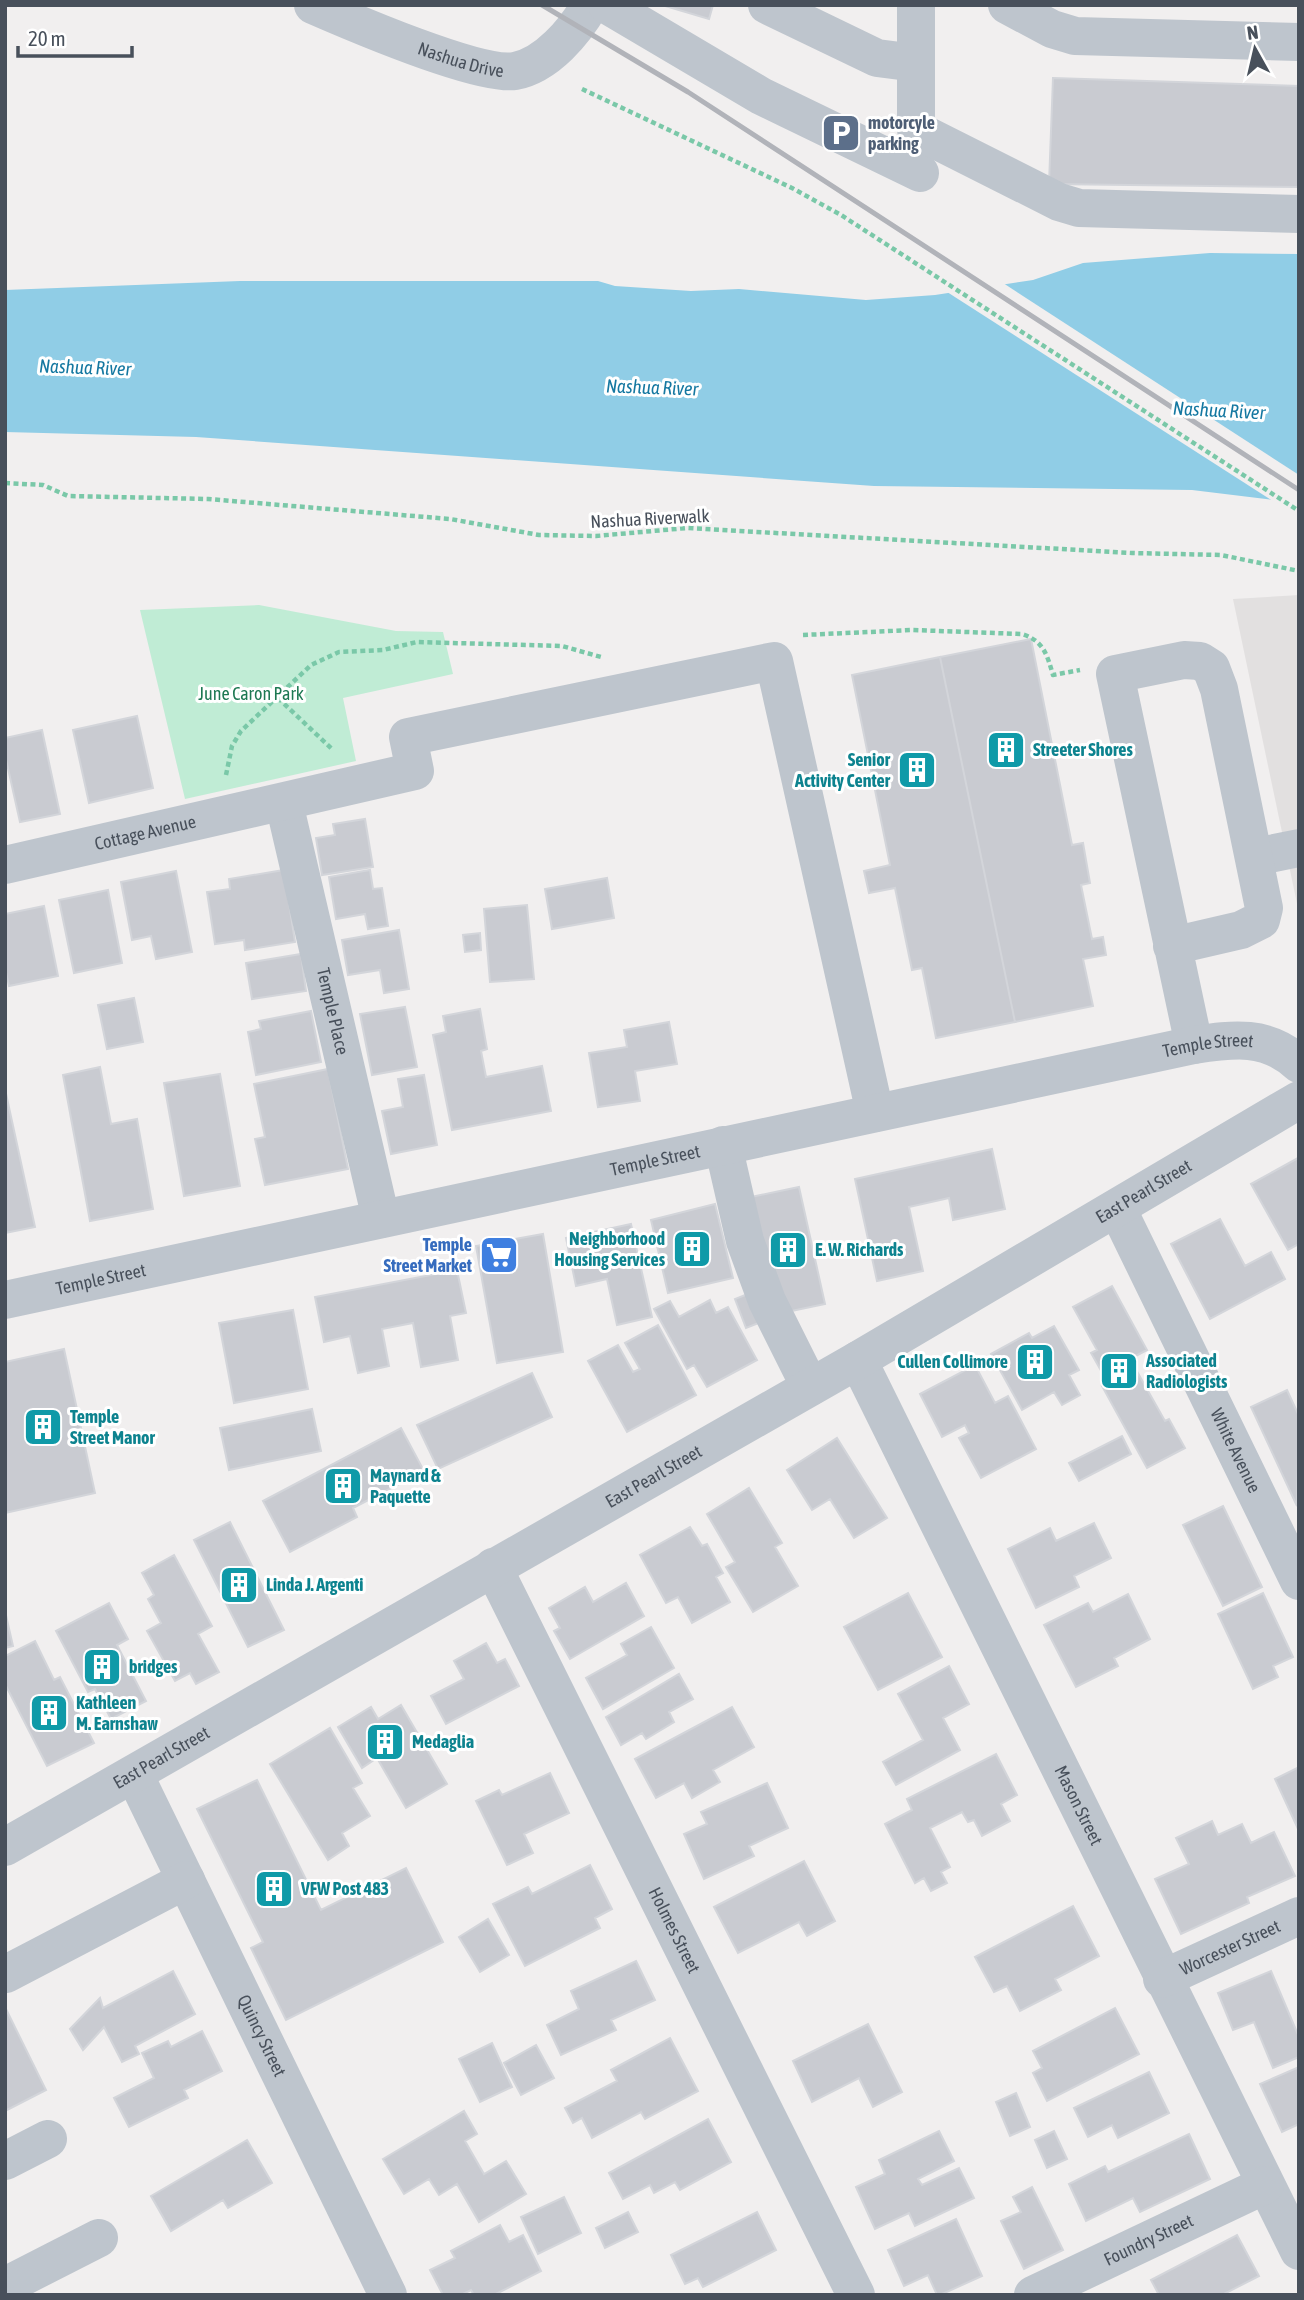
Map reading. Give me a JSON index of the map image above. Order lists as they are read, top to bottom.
{
  "streets": {
    "street": [
      "Nashua Drive",
      "Cottage Avenue",
      "Temple Place",
      "Temple Street",
      "East Pearl Street",
      "White Avenue",
      "Mason Street",
      "Holmes Street",
      "Worcester Street",
      "Quincy Street",
      "Foundry Street"
    ],
    "path": ["Nashua Riverwalk"]
  },
  "crossings": [
    ["Cottage Avenue", "Temple Place"],
    ["Cottage Avenue", "Temple Street"],
    ["Temple Place", "Temple Street"],
    ["East Pearl Street", "White Avenue"],
    ["East Pearl Street", "Mason Street"],
    ["East Pearl Street", "Holmes Street"],
    ["East Pearl Street", "Quincy Street"],
    ["Mason Street", "Worcester Street"],
    ["Mason Street", "Foundry Street"]
  ],
  "water": ["Nashua River"],
  "parks": ["June Caron Park"],
  "places": {
    "parking": ["motorcyle parking"],
    "building": [
      "Streeter Shores",
      "Senior Activity Center",
      "Neighborhood Housing Services",
      "E. W. Richards",
      "Cullen Collimore",
      "Associated Radiologists",
      "Temple Street Manor",
      "Maynard & Paquette",
      "Linda J. Argenti",
      "bridges",
      "Kathleen M. Earnshaw",
      "Medaglia",
      "VFW Post 483"
    ],
    "supermarket": ["Temple Street Market"]
  },
  "scale_bar": "20 m",
  "north": "top"
}
